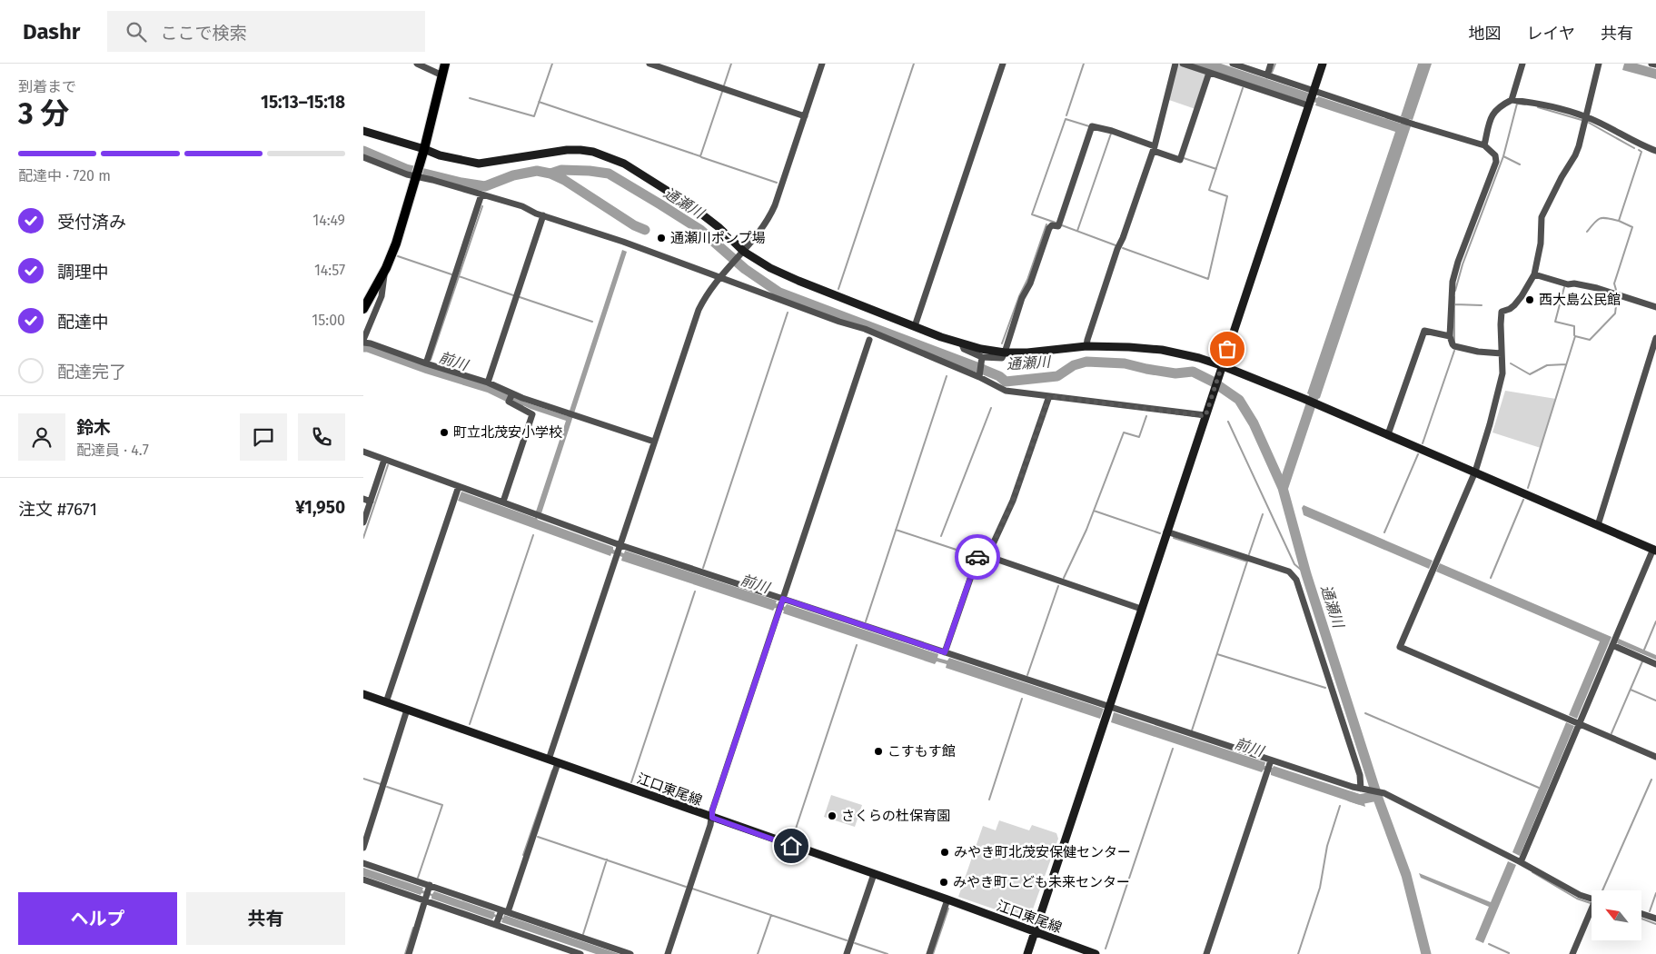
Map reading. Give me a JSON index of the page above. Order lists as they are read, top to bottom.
{
  "streets": {
    "street": ["江口東尾線"]
  },
  "water": ["通瀬川", "前川"],
  "places": [
    "通瀬川ポンプ場",
    "西大島公民館",
    "町立北茂安小学校",
    "こすもす館",
    "さくらの杜保育園",
    "みやき町北茂安保健センター",
    "みやき町こども未来センター"
  ],
  "north": "top left",
  "page": {
    "header": "Dashr",
    "search": "ここで検索",
    "nav": ["地図", "レイヤ", "共有"],
    "heading": ["3 分", "到着まで", "15:13–15:18"],
    "panel": [
      "鈴木",
      "配達員 · 4.7",
      "注文 #7671",
      "¥1,950"
    ],
    "bar": "配達中 · 720 m",
    "list": [
      ["受付済み", "14:49"],
      ["調理中", "14:57"],
      ["配達中", "15:00"],
      "配達完了"
    ],
    "buttons": ["ヘルプ", "共有"]
  }
}
